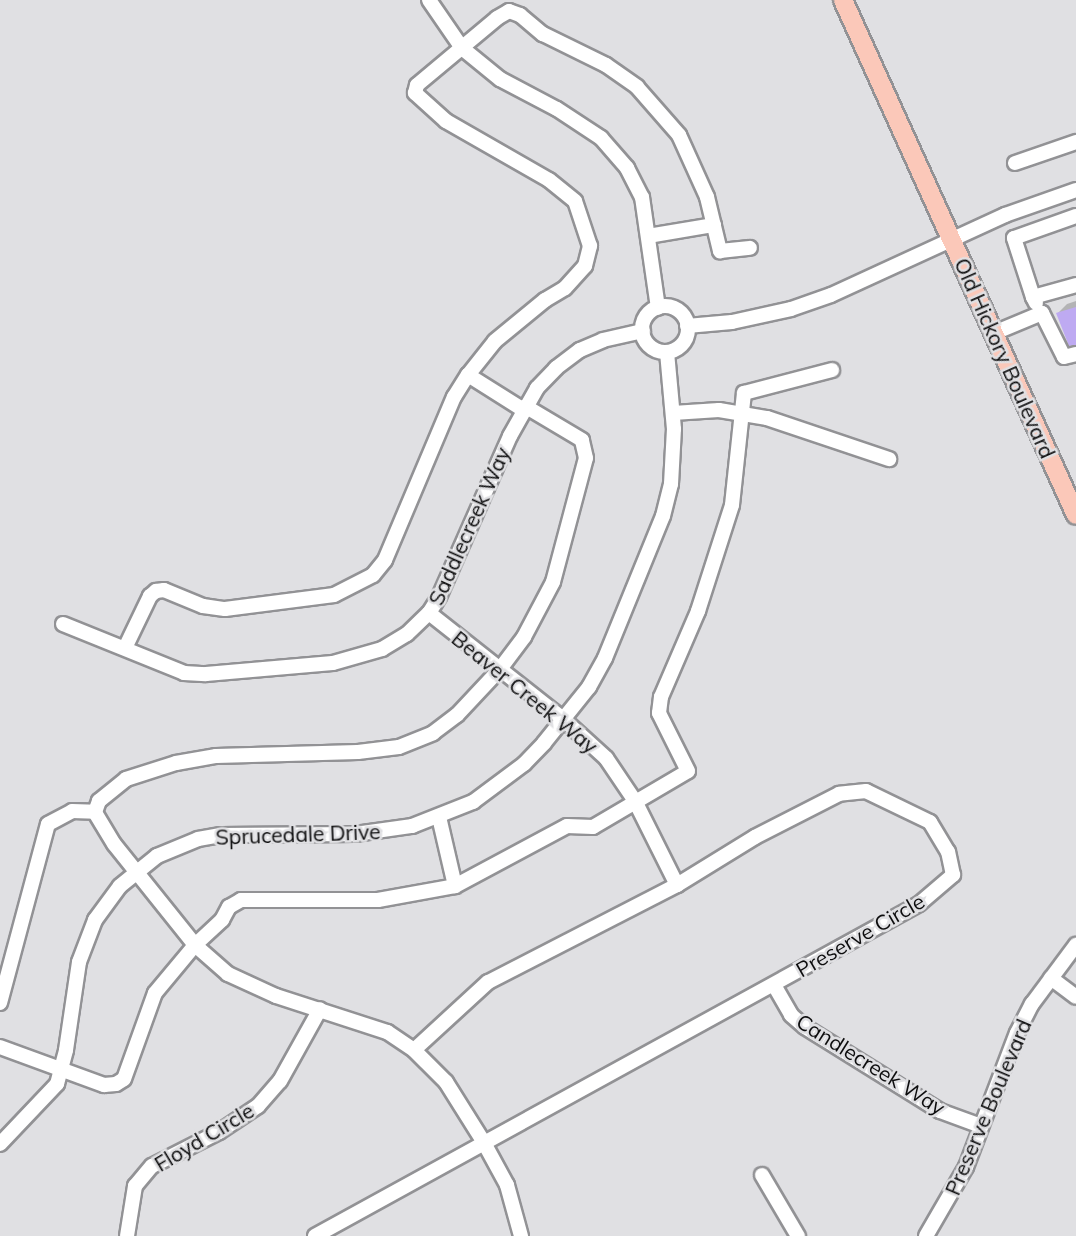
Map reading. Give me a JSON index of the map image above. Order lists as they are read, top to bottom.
{
  "streets": {
    "main road": ["Old Hickory Boulevard"],
    "street": [
      "Saddlecreek Way",
      "Beaver Creek Way",
      "Sprucedale Drive",
      "Preserve Circle",
      "Candlecreek Way",
      "Preserve Boulevard",
      "Floyd Circle"
    ]
  },
  "crossings": [
    ["Saddlecreek Way", "Beaver Creek Way"],
    ["Saddlecreek Way", "Sprucedale Drive"],
    ["Beaver Creek Way", "Sprucedale Drive"],
    ["Beaver Creek Way", "Preserve Circle"],
    ["Preserve Circle", "Candlecreek Way"],
    ["Candlecreek Way", "Preserve Boulevard"]
  ]
}
